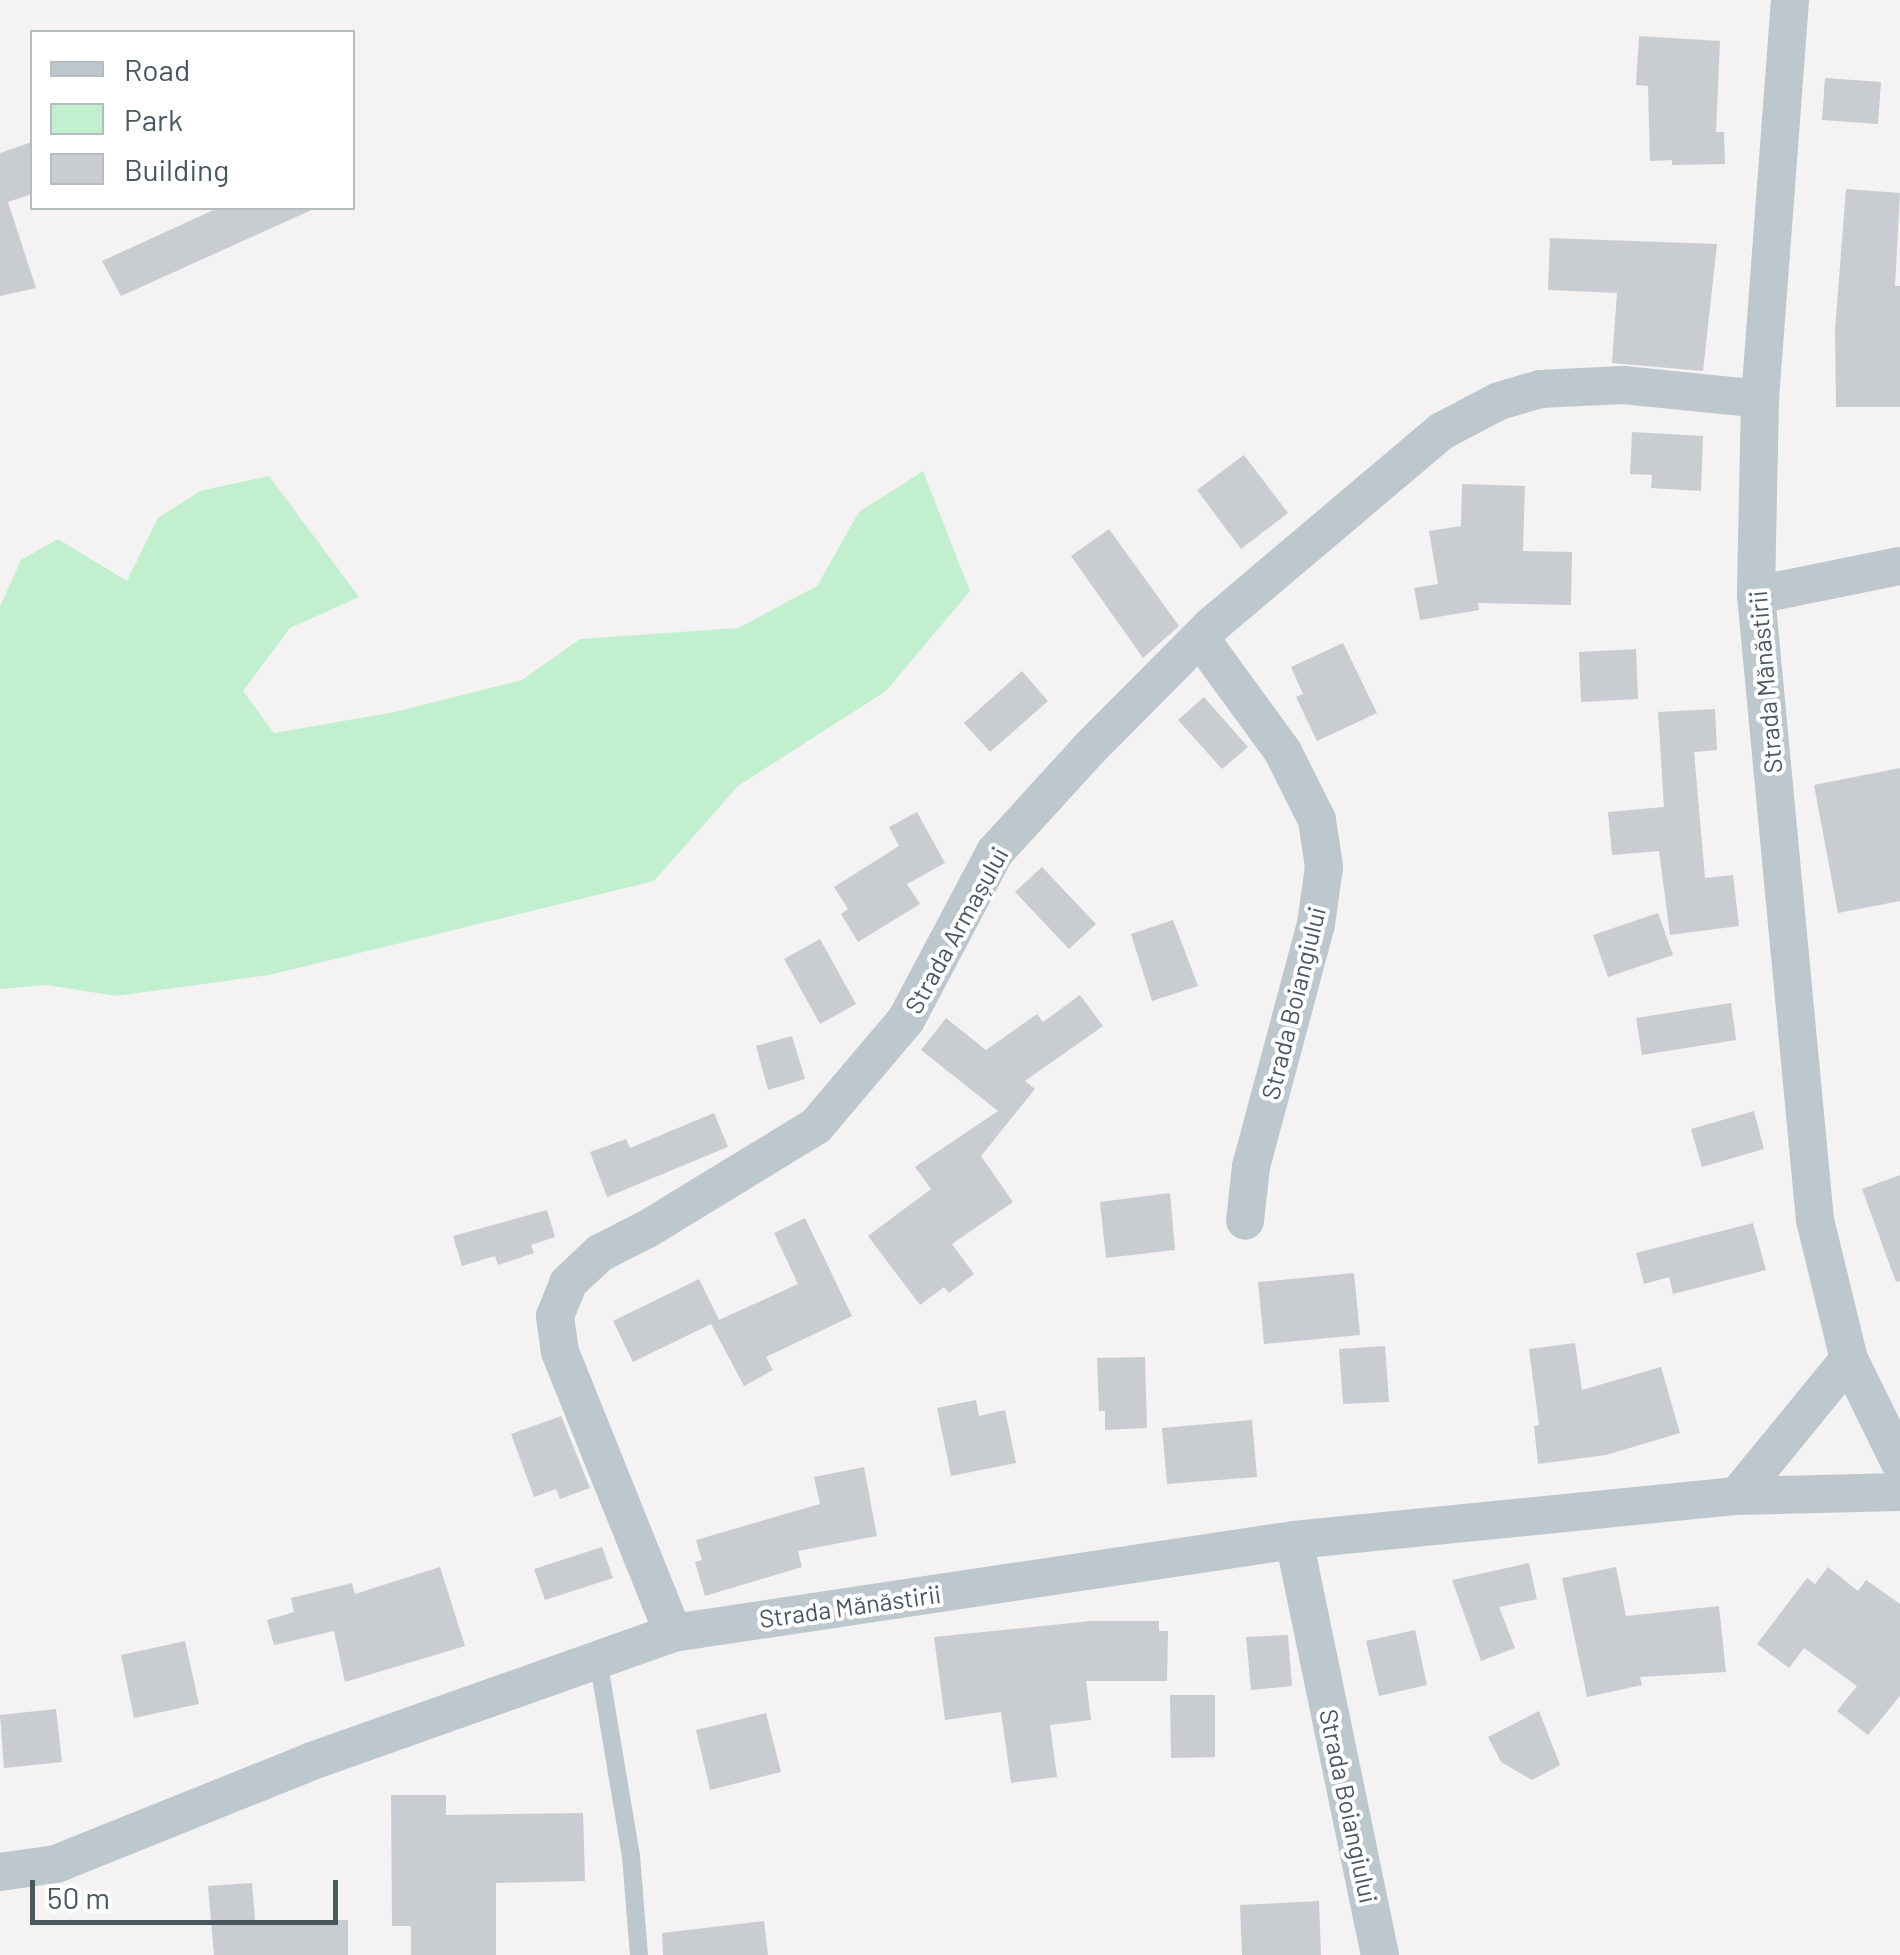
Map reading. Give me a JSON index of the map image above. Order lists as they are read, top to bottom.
{
  "streets": {
    "street": ["Strada Mănăstirii", "Strada Armașului", "Strada Boiangiului"]
  },
  "crossings": [
    ["Strada Mănăstirii", "Strada Armașului"],
    ["Strada Mănăstirii", "Strada Boiangiului"],
    ["Strada Armașului", "Strada Boiangiului"]
  ],
  "legend": ["Road", "Park", "Building"],
  "scale_bar": "50 m"
}
